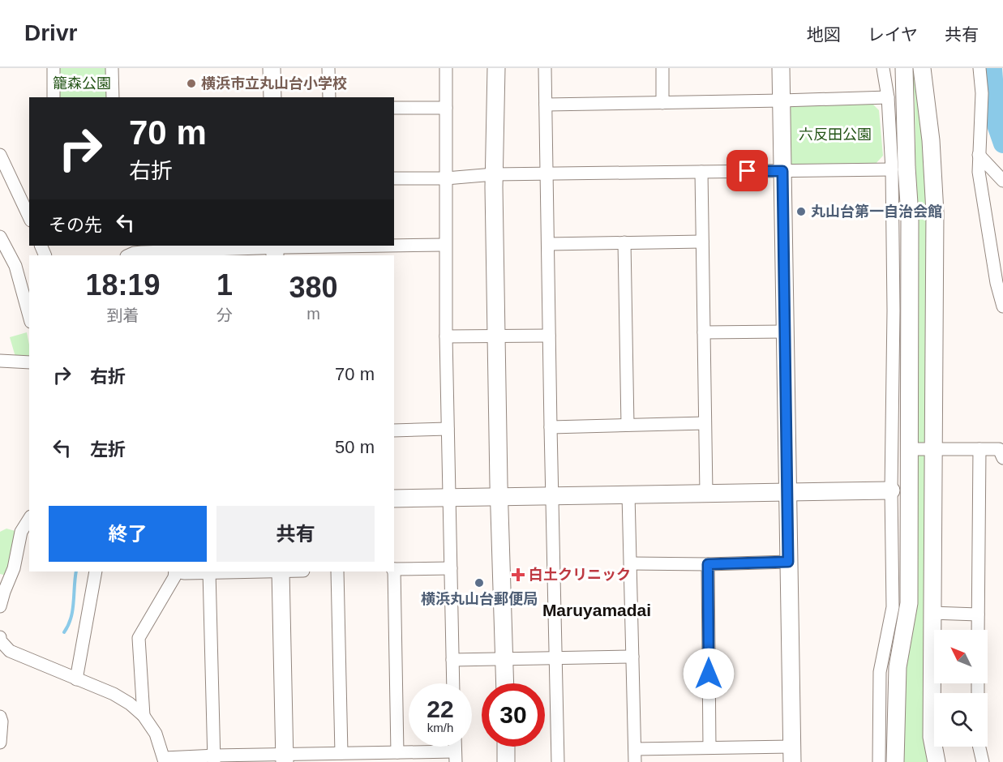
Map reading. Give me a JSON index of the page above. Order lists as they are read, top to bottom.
{
  "districts": ["Maruyamadai"],
  "parks": ["籠森公園", "六反田公園"],
  "places": {
    "other": ["横浜市立丸山台小学校", "丸山台第一自治会館", "横浜丸山台郵便局"],
    "health": ["白土クリニック"]
  },
  "north": "top left",
  "page": {
    "header": "Drivr",
    "nav": ["地図", "レイヤ", "共有"],
    "turn": ["70 m", "右折"],
    "then": "その先",
    "eta": [
      "18:19",
      "到着",
      "1",
      "分",
      "380",
      "m"
    ],
    "list": [
      {
        "name": "右折",
        "value": "70 m"
      },
      {
        "name": "左折",
        "value": "50 m"
      }
    ],
    "buttons": ["終了", "共有"],
    "speed": "22 km/h",
    "limit": "30"
  }
}
